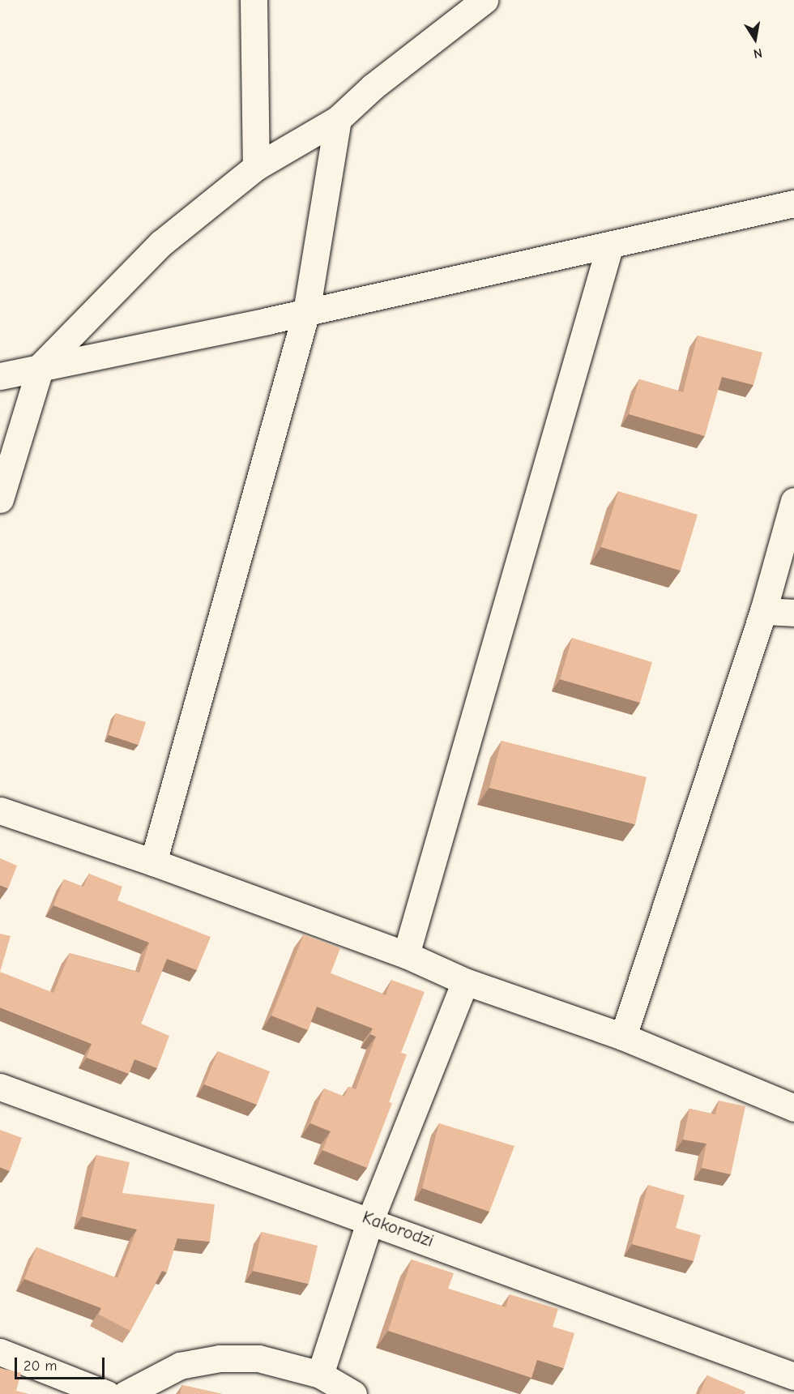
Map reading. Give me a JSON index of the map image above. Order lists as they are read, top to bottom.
{
  "streets": {
    "street": ["Kakorodzi"]
  },
  "scale_bar": "20 m",
  "north": "bottom"
}
